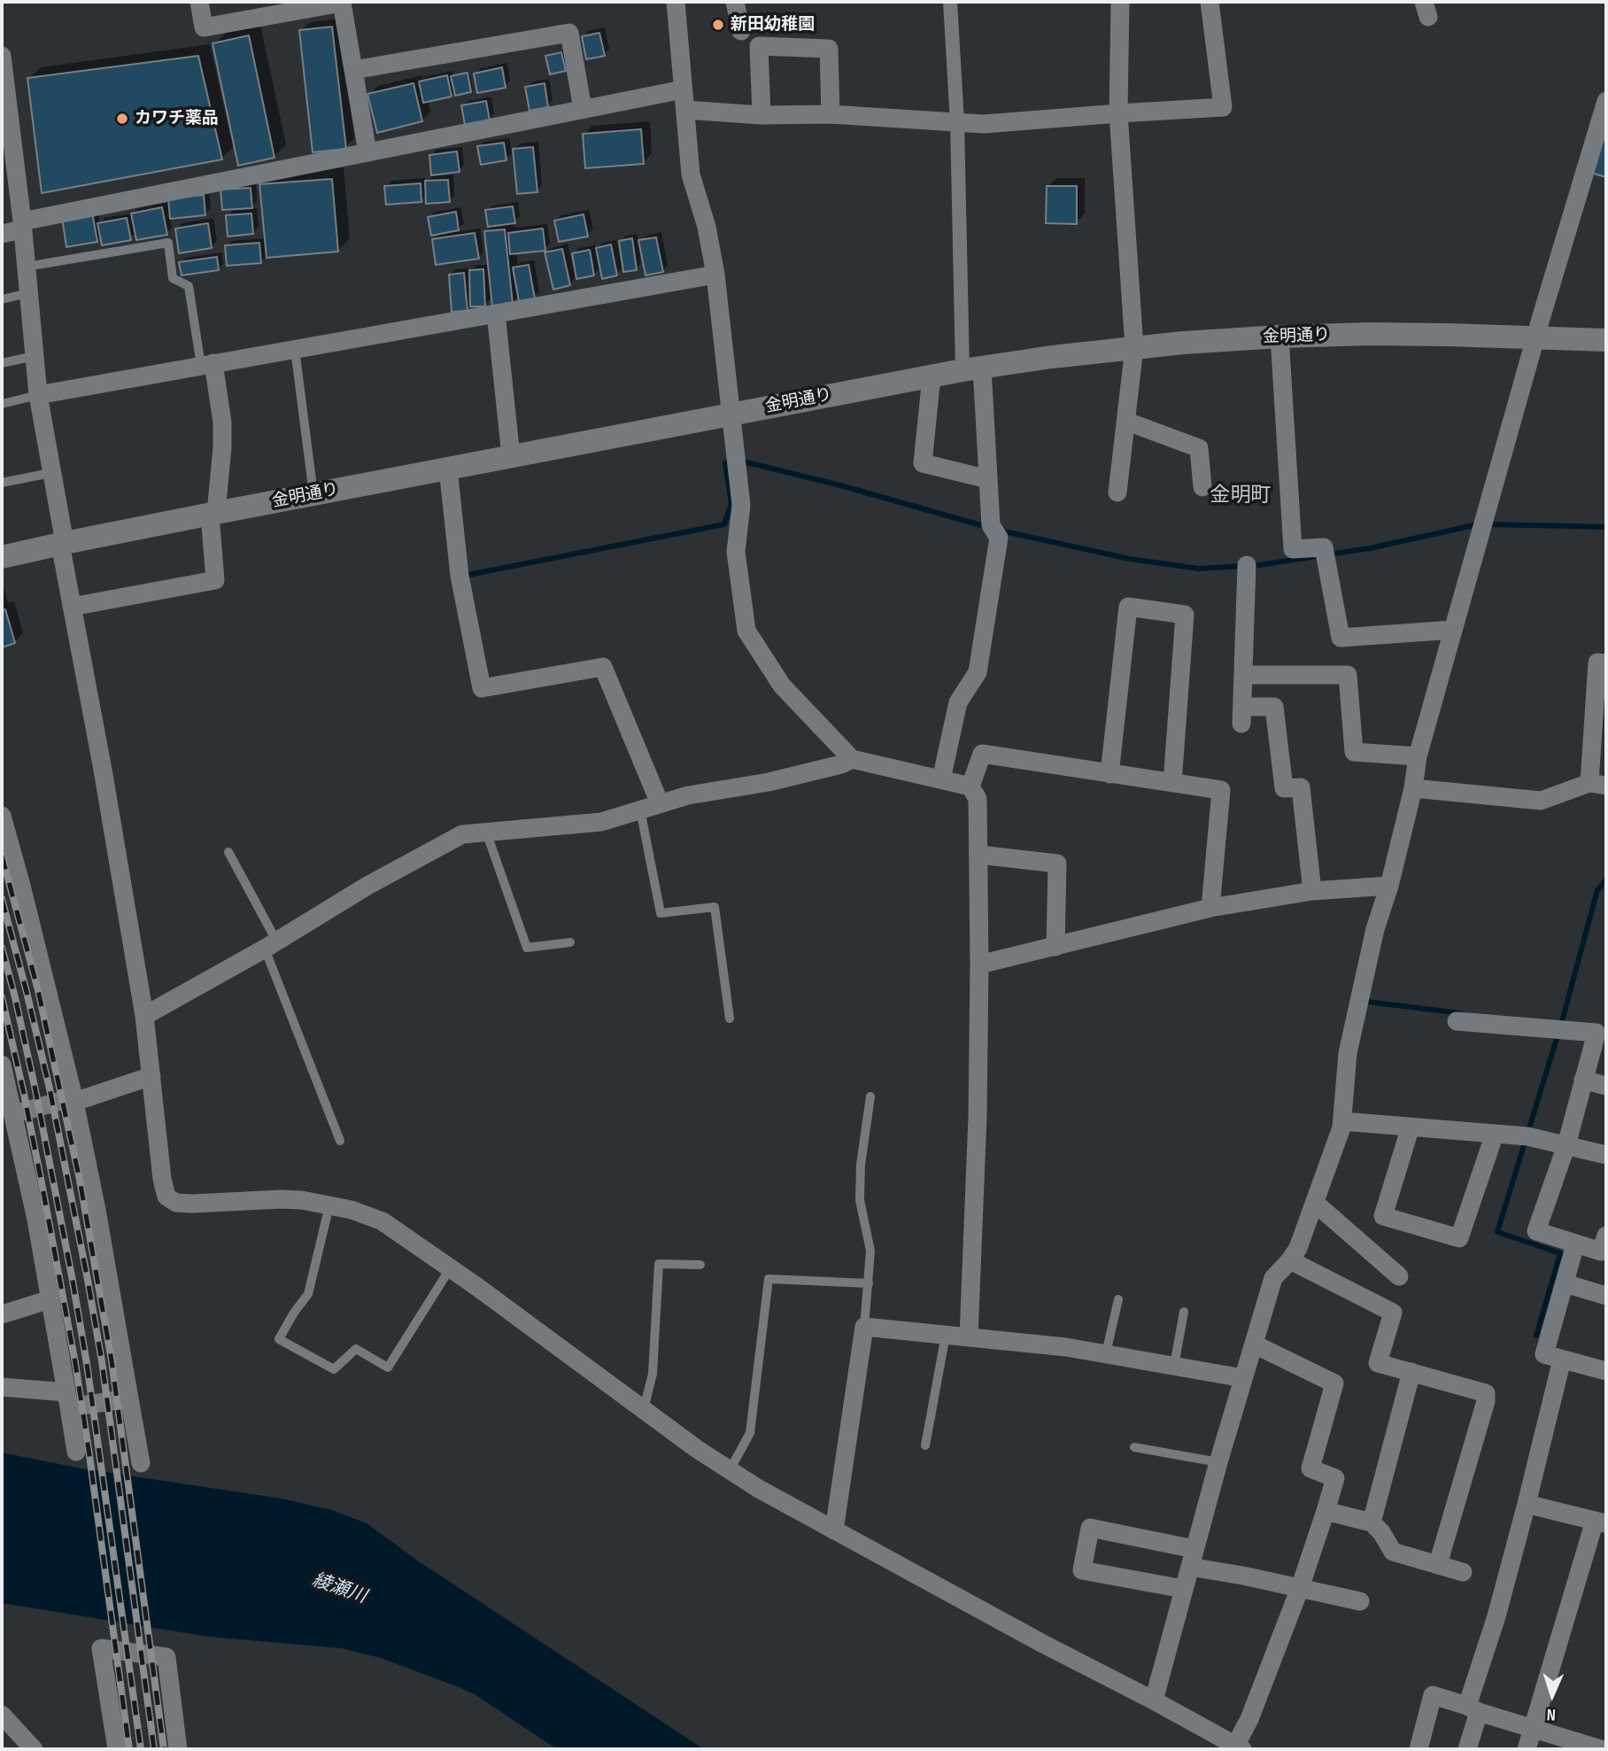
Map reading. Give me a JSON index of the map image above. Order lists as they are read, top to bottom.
{
  "streets": {
    "street": ["金明通り"]
  },
  "districts": ["金明町"],
  "water": ["綾瀬川"],
  "places": ["新田幼稚園", "カワチ薬品"],
  "north": "bottom"
}
